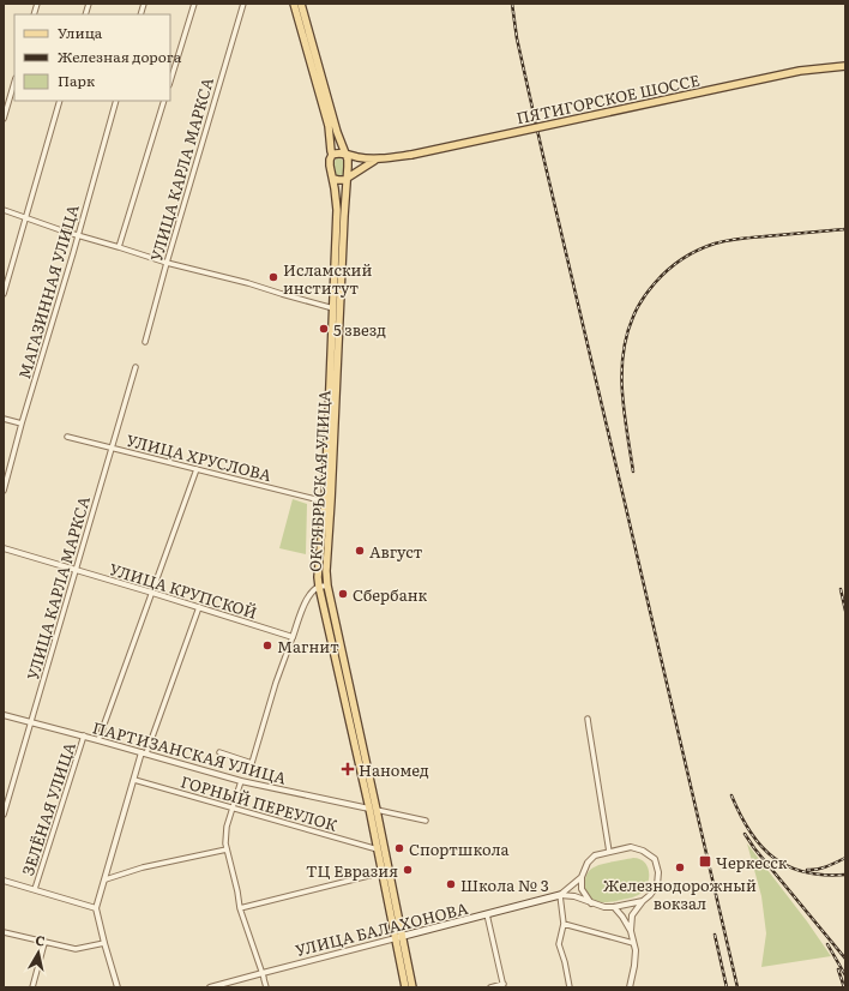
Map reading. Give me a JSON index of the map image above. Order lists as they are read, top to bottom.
{
  "streets": {
    "main road": ["ПЯТИГОРСКОЕ ШОССЕ", "ОКТЯБРЬСКАЯ УЛИЦА", "УЛИЦА БАЛАХОНОВА"],
    "street": [
      "УЛИЦА КАРЛА МАРКСА",
      "МАГАЗИННАЯ УЛИЦА",
      "УЛИЦА ХРУСЛОВА",
      "УЛИЦА КРУПСКОЙ",
      "ПАРТИЗАНСКАЯ УЛИЦА",
      "ГОРНЫЙ ПЕРЕУЛОК",
      "ЗЕЛЁНАЯ УЛИЦА"
    ]
  },
  "crossings": [
    ["ПЯТИГОРСКОЕ ШОССЕ", "ОКТЯБРЬСКАЯ УЛИЦА"],
    ["УЛИЦА КАРЛА МАРКСА", "УЛИЦА ХРУСЛОВА"],
    ["УЛИЦА КАРЛА МАРКСА", "УЛИЦА КРУПСКОЙ"],
    ["УЛИЦА КАРЛА МАРКСА", "ПАРТИЗАНСКАЯ УЛИЦА"],
    ["УЛИЦА ХРУСЛОВА", "ОКТЯБРЬСКАЯ УЛИЦА"],
    ["УЛИЦА ХРУСЛОВА", "ЗЕЛЁНАЯ УЛИЦА"],
    ["ОКТЯБРЬСКАЯ УЛИЦА", "ПАРТИЗАНСКАЯ УЛИЦА"],
    ["ОКТЯБРЬСКАЯ УЛИЦА", "ГОРНЫЙ ПЕРЕУЛОК"],
    ["ОКТЯБРЬСКАЯ УЛИЦА", "УЛИЦА БАЛАХОНОВА"],
    ["УЛИЦА КРУПСКОЙ", "ЗЕЛЁНАЯ УЛИЦА"],
    ["ПАРТИЗАНСКАЯ УЛИЦА", "ЗЕЛЁНАЯ УЛИЦА"]
  ],
  "places": {
    "other": [
      "Исламский институт",
      "5 звезд",
      "Август",
      "Сбербанк",
      "Магнит",
      "Спортшкола",
      "Железнодорожный вокзал",
      "ТЦ Евразия",
      "Школа № 3"
    ],
    "health": ["Наномед"],
    "transit": ["Черкесск"]
  },
  "legend": ["Улица", "Железная дорога", "Парк"],
  "north": "top"
}
